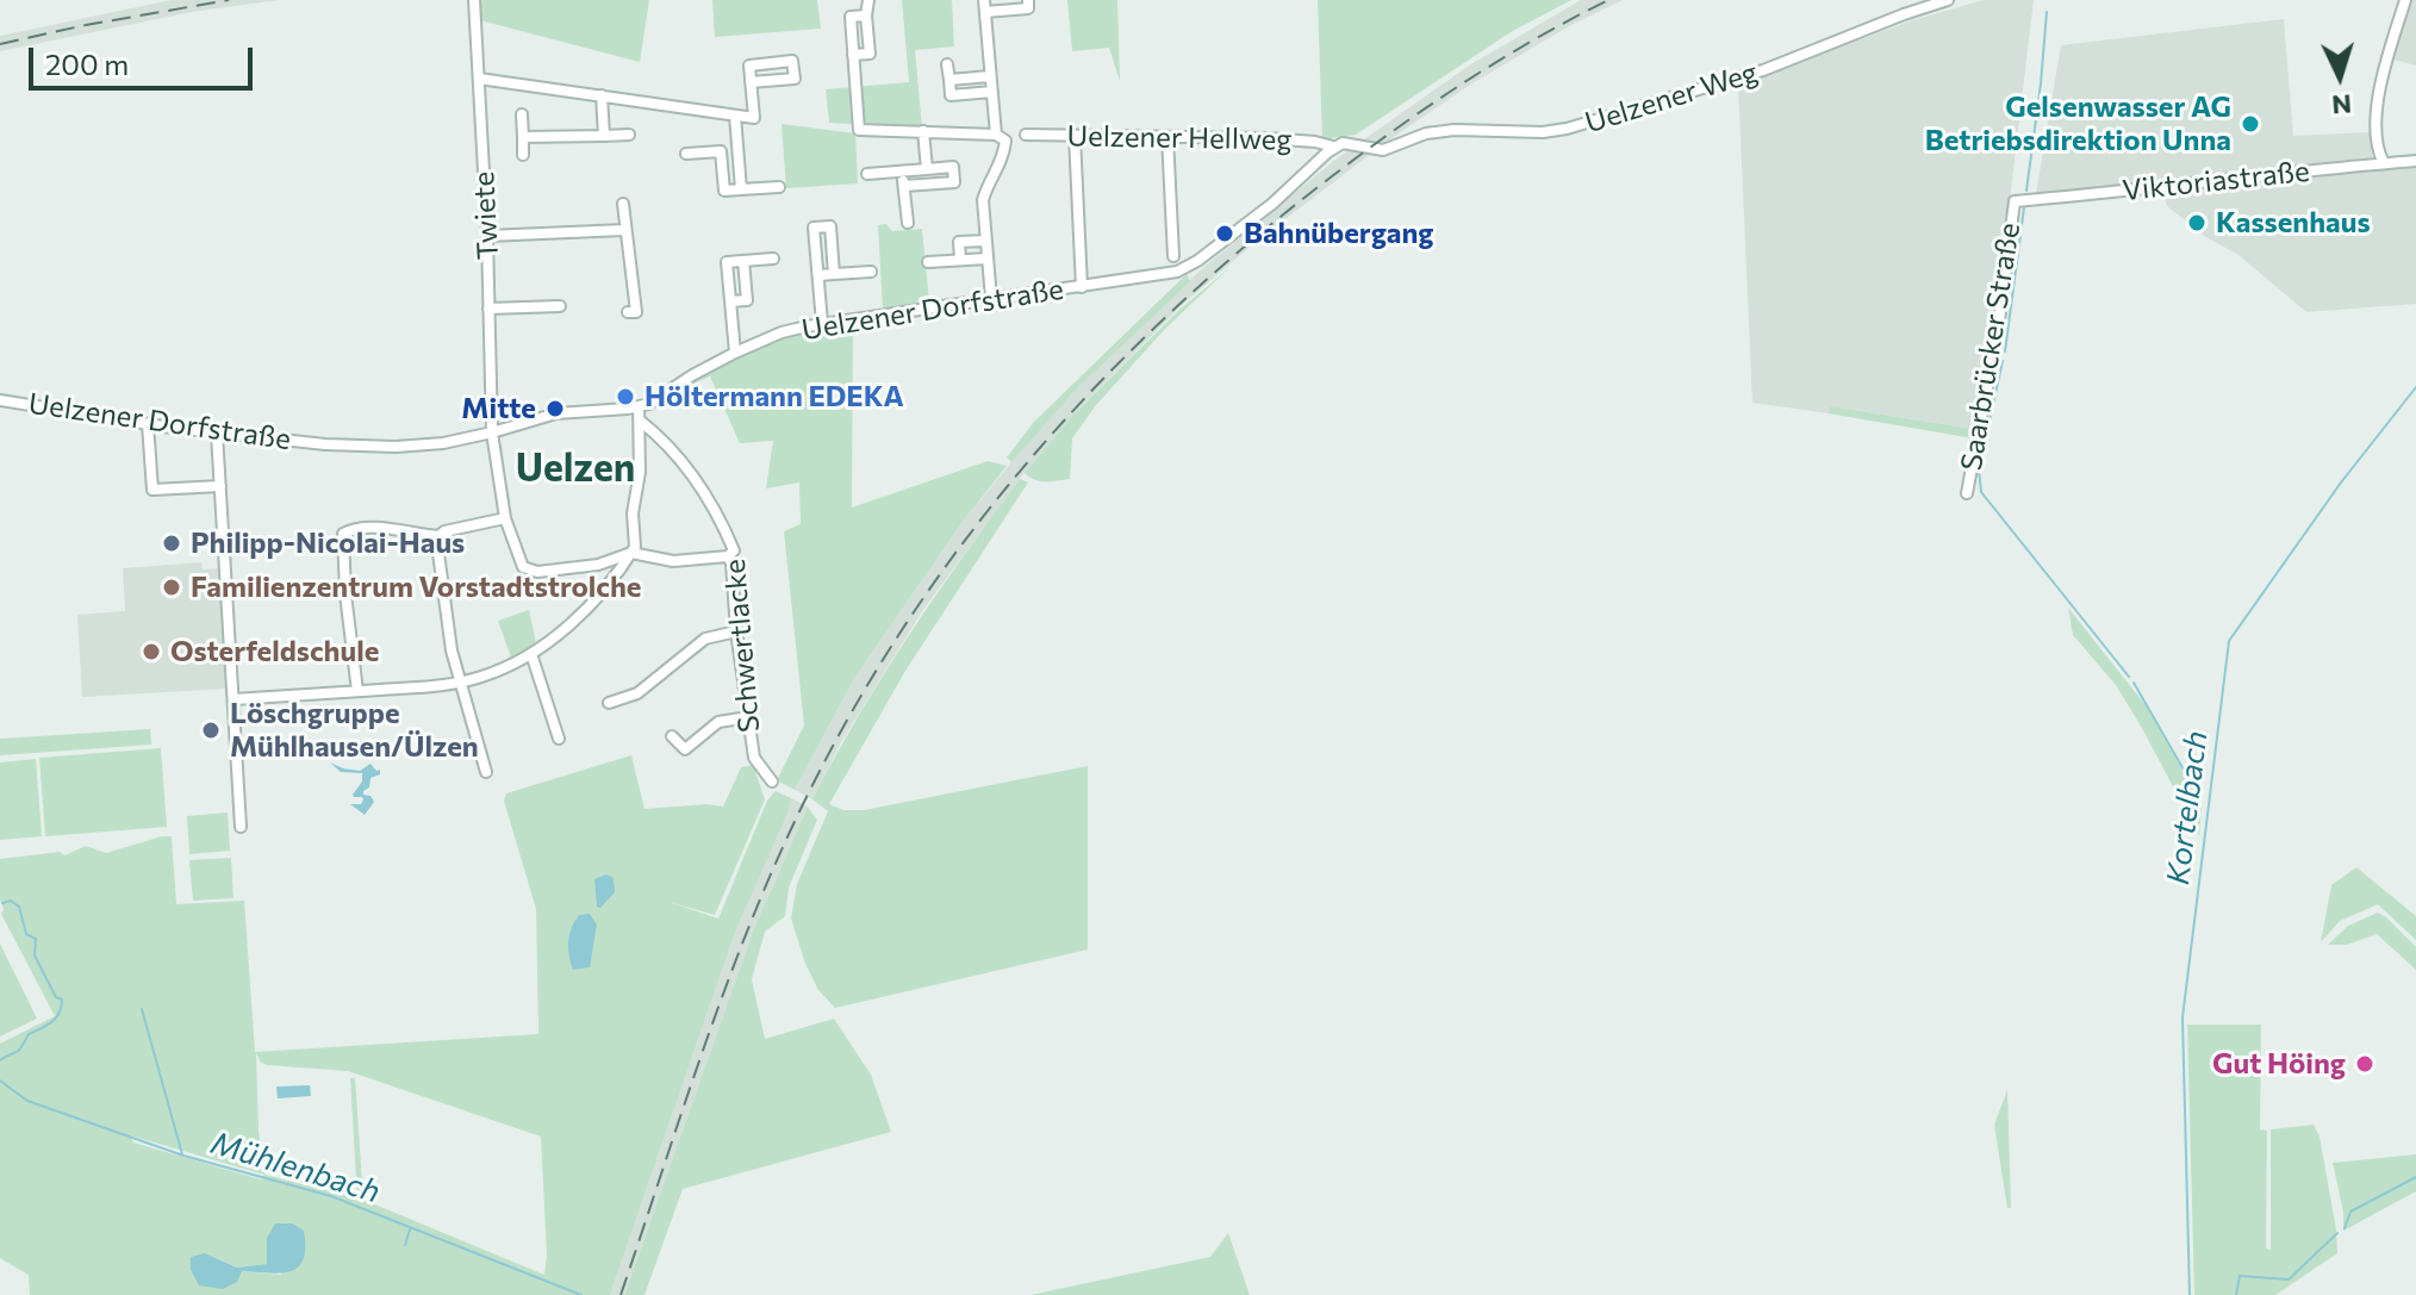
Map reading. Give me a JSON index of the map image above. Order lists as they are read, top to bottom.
{
  "streets": {
    "street": [
      "Uelzener Weg",
      "Uelzener Hellweg",
      "Viktoriastraße",
      "Twiete",
      "Uelzener Dorfstraße",
      "Saarbrücker Straße",
      "Schwertlacke"
    ]
  },
  "crossings": [
    ["Uelzener Weg", "Uelzener Hellweg"],
    ["Uelzener Weg", "Uelzener Dorfstraße"],
    ["Uelzener Hellweg", "Uelzener Dorfstraße"],
    ["Viktoriastraße", "Saarbrücker Straße"],
    ["Twiete", "Uelzener Dorfstraße"]
  ],
  "districts": ["Uelzen"],
  "water": ["Kortelbach", "Mühlenbach"],
  "places": [
    "Gelsenwasser AG Betriebsdirektion Unna",
    "Kassenhaus",
    "Bahnübergang",
    "Höltermann EDEKA",
    "Mitte",
    "Philipp-Nicolai-Haus",
    "Familienzentrum Vorstadtstrolche",
    "Osterfeldschule",
    "Löschgruppe Mühlhausen/Ülzen",
    "Gut Höing"
  ],
  "scale_bar": "200 m",
  "north": "bottom"
}
